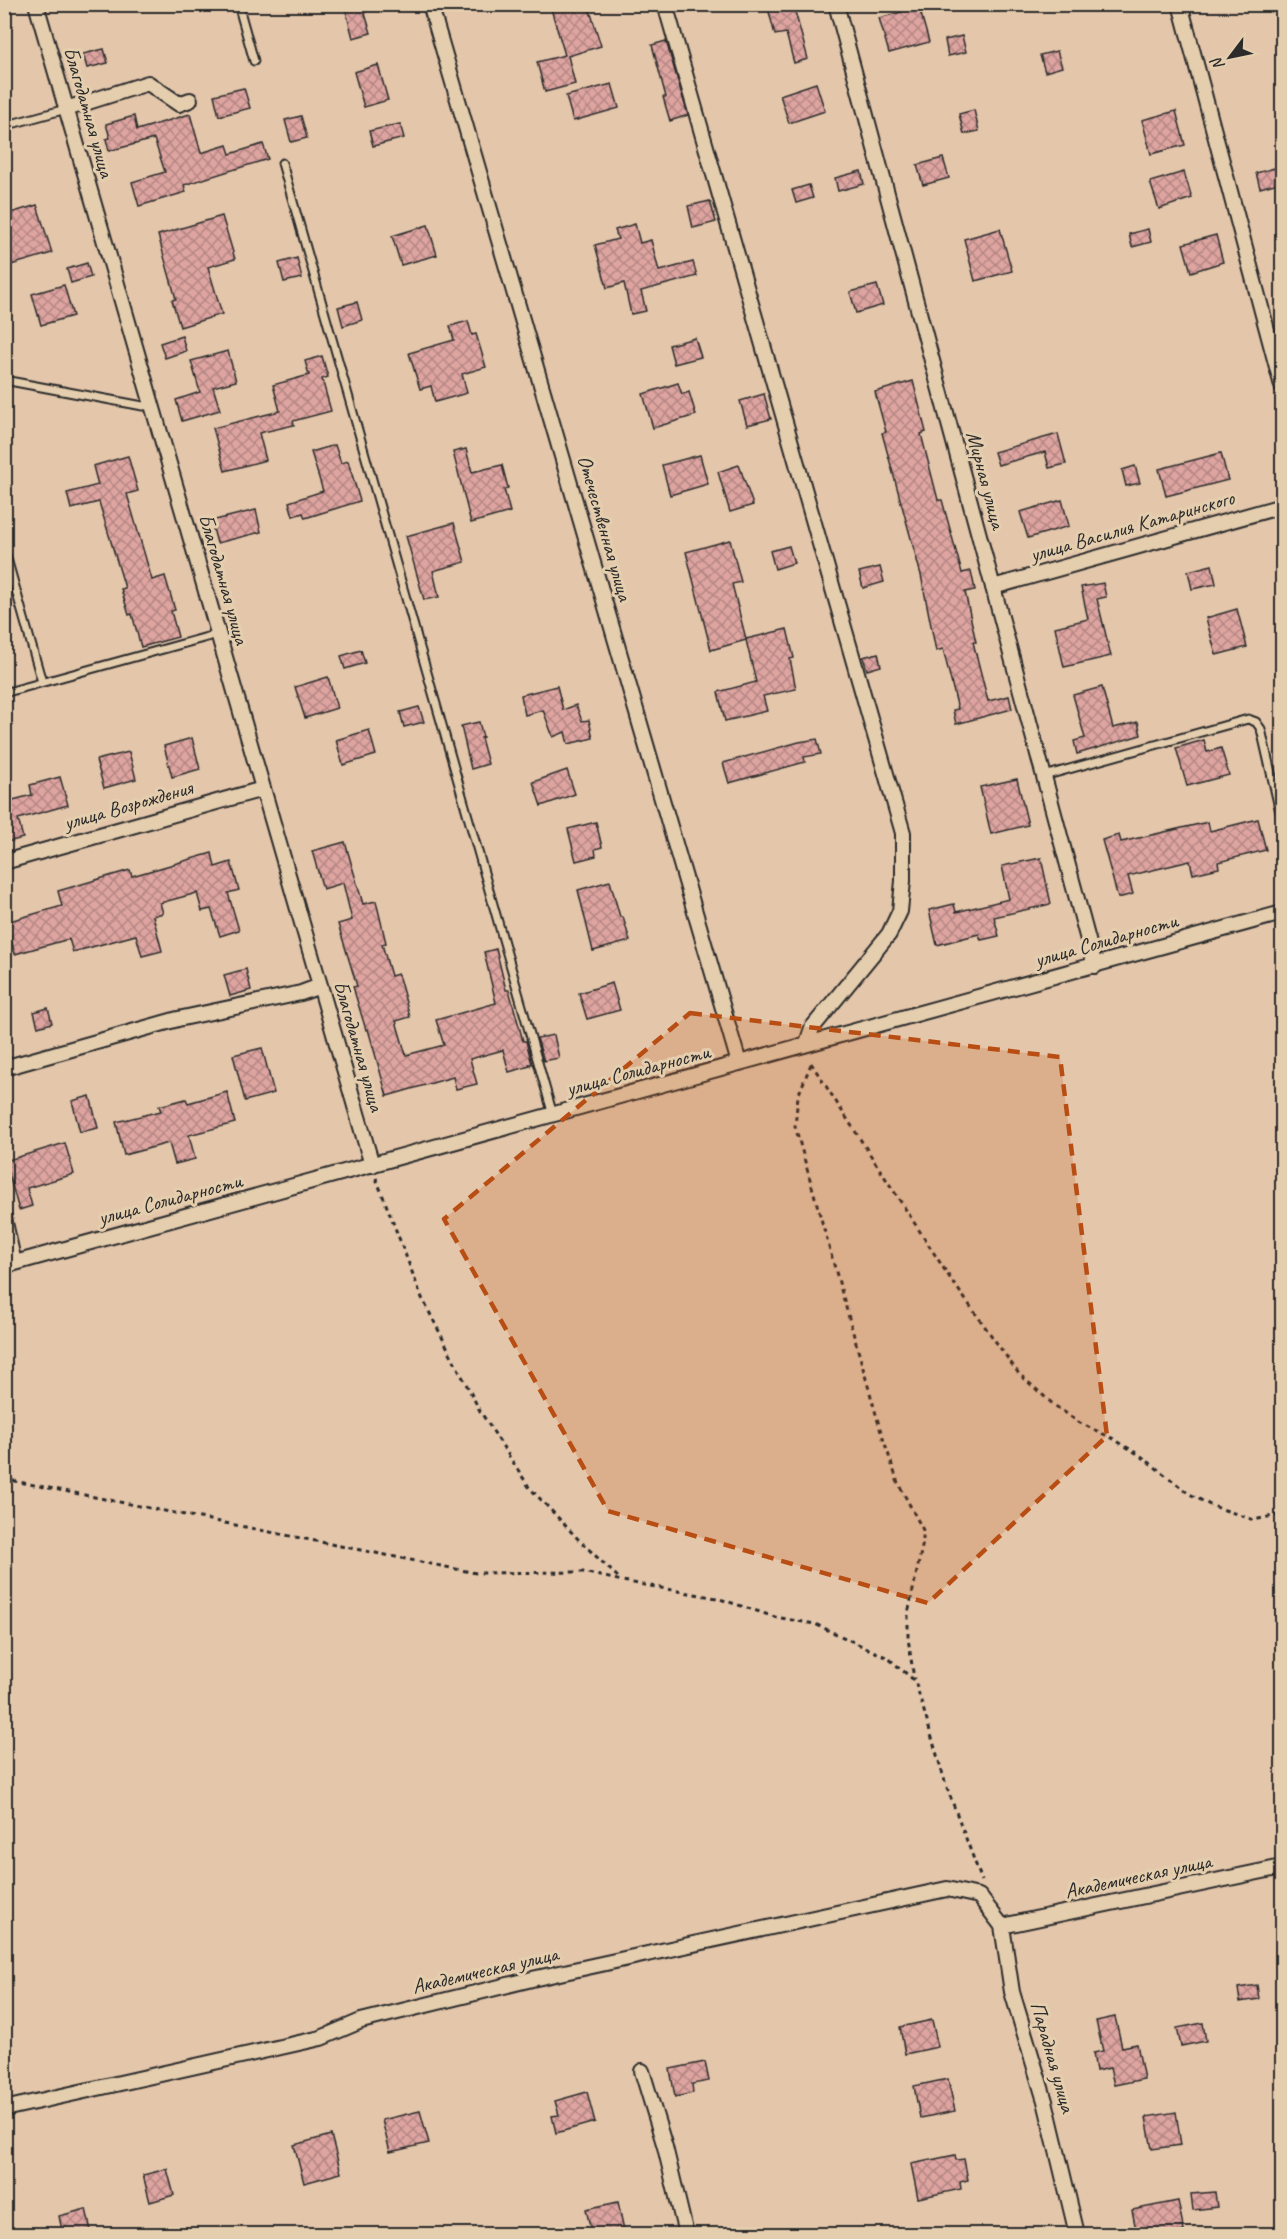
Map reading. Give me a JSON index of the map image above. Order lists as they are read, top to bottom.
{
  "streets": {
    "street": [
      "Благодатная улица",
      "Мирная улица",
      "улица Василия Катаринского",
      "Отечественная улица",
      "улица Возрождения",
      "улица Солидарности",
      "Академическая улица",
      "Парадная улица"
    ]
  },
  "crossings": [
    ["Благодатная улица", "улица Возрождения"],
    ["Благодатная улица", "улица Солидарности"],
    ["Мирная улица", "улица Василия Катаринского"],
    ["Мирная улица", "улица Солидарности"],
    ["Отечественная улица", "улица Солидарности"],
    ["Академическая улица", "Парадная улица"]
  ],
  "north": "bottom left"
}
